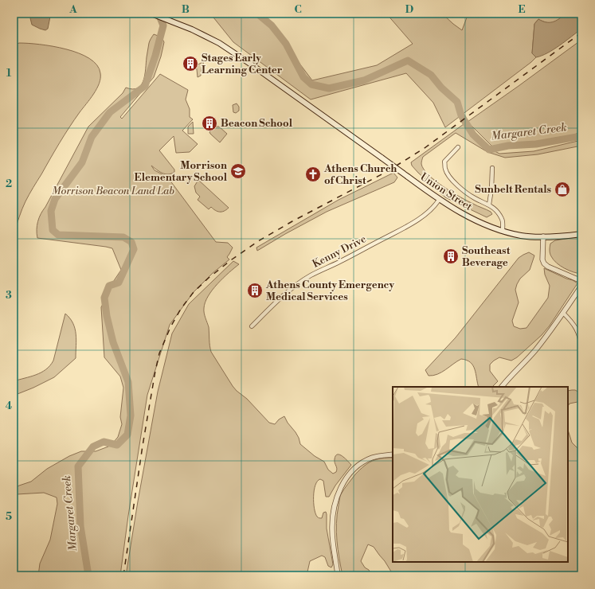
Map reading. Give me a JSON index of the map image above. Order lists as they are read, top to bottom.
{
  "streets": {
    "main road": ["Union Street"],
    "street": ["Kenny Drive"]
  },
  "crossings": [
    ["Union Street", "Kenny Drive"]
  ],
  "water": ["Margaret Creek"],
  "parks": ["Morrison Beacon Land Lab"],
  "places": {
    "building": [
      "Stages Early Learning Center",
      "Beacon School",
      "Southeast Beverage",
      "Athens County Emergency Medical Services"
    ],
    "school or university": ["Morrison Elementary School"],
    "church": ["Athens Church of Christ"],
    "shop": ["Sunbelt Rentals"]
  },
  "grid": {
    "columns": [
      "A",
      "B",
      "C",
      "D",
      "E"
    ],
    "rows": [
      "1",
      "2",
      "3",
      "4",
      "5"
    ]
  }
}
